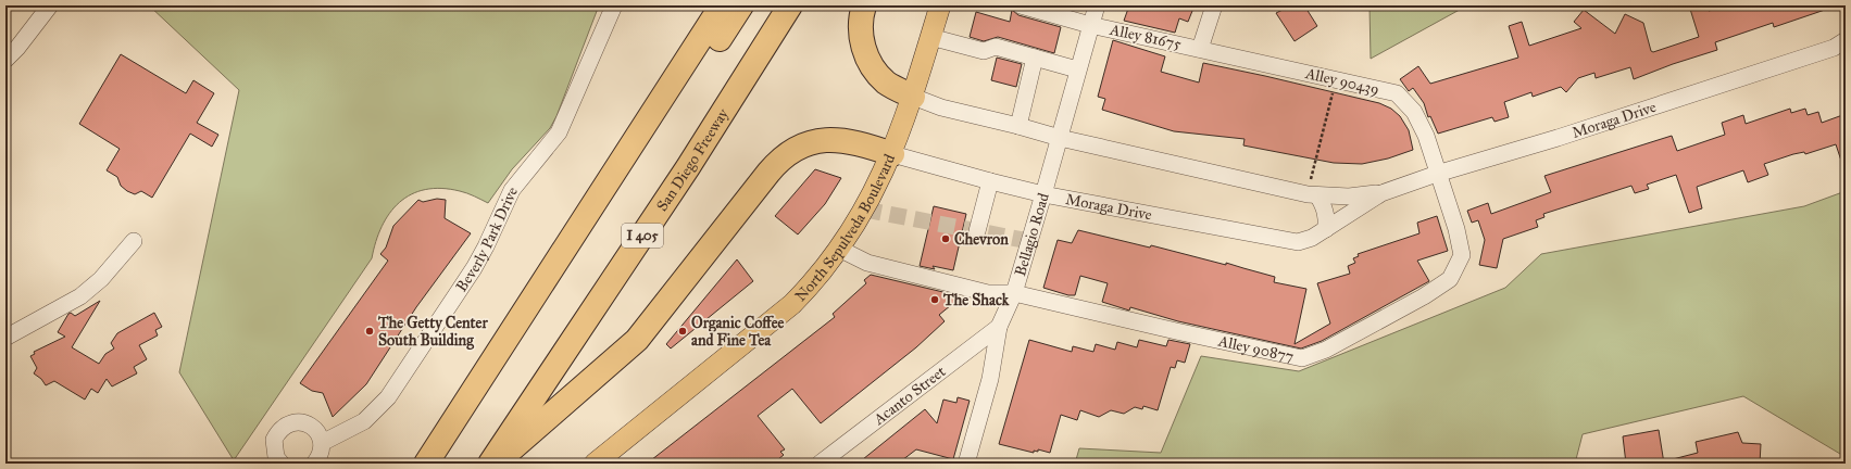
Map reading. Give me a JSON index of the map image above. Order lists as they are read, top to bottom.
{
  "streets": {
    "highway": ["San Diego Freeway", "I 405"],
    "main road": ["North Sepulveda Boulevard"],
    "street": [
      "Alley 81675",
      "Alley 90439",
      "Moraga Drive",
      "Bellagio Road",
      "Beverly Park Drive",
      "Alley 90877",
      "Acanto Street"
    ]
  },
  "crossings": [
    ["Alley 81675", "Alley 90439"],
    ["Alley 81675", "Bellagio Road"],
    ["Alley 90439", "Moraga Drive"],
    ["Alley 90439", "Alley 90877"],
    ["Moraga Drive", "North Sepulveda Boulevard"],
    ["Moraga Drive", "Bellagio Road"],
    ["Moraga Drive", "Alley 90877"],
    ["North Sepulveda Boulevard", "Alley 90877"],
    ["Bellagio Road", "Alley 90877"],
    ["Bellagio Road", "Acanto Street"]
  ],
  "places": [
    "Chevron",
    "The Shack",
    "The Getty Center South Building",
    "Organic Coffee and Fine Tea"
  ]
}
